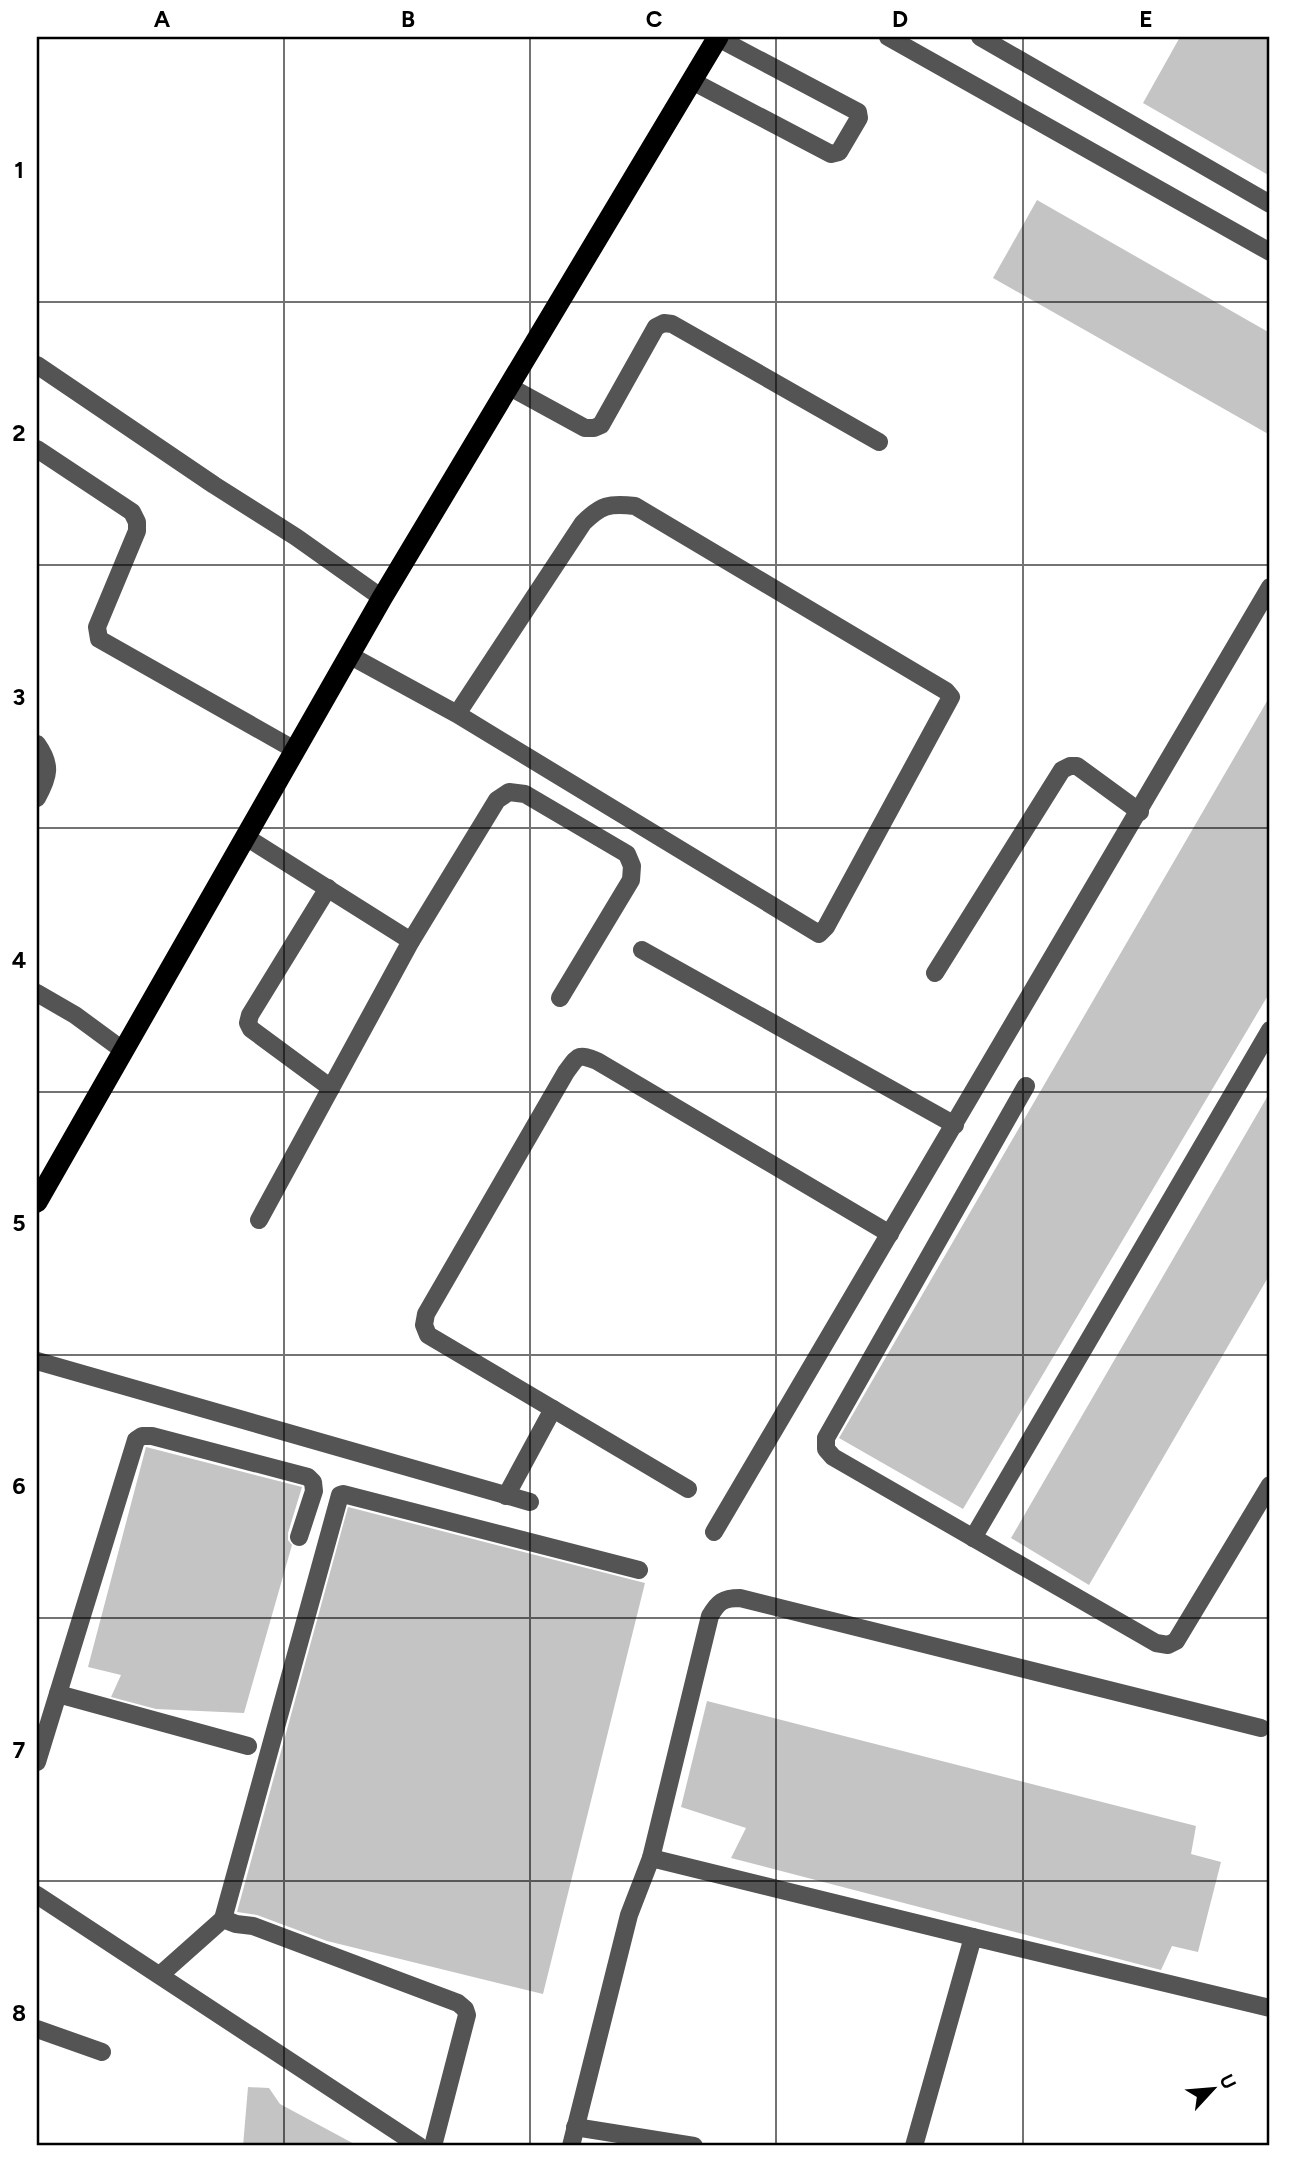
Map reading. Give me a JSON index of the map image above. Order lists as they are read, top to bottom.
{
  "north": "top right",
  "grid": {
    "columns": [
      "A",
      "B",
      "C",
      "D",
      "E"
    ],
    "rows": [
      "1",
      "2",
      "3",
      "4",
      "5",
      "6",
      "7",
      "8"
    ]
  }
}
